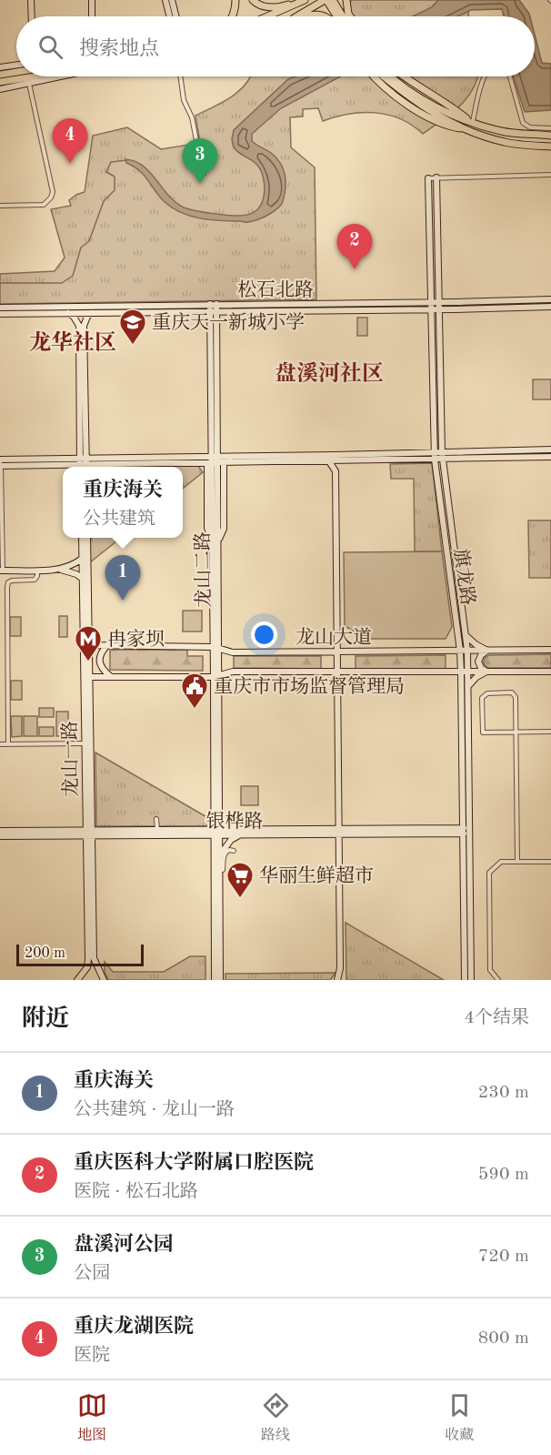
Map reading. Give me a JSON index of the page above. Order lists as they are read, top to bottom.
{
  "streets": {
    "main road": [
      "松石北路",
      "龙山二路",
      "旗龙路",
      "龙山大道",
      "龙山一路",
      "银桦路"
    ]
  },
  "crossings": [
    ["松石北路", "龙山二路"],
    ["松石北路", "旗龙路"],
    ["龙山二路", "龙山大道"],
    ["龙山二路", "银桦路"],
    ["旗龙路", "龙山大道"],
    ["旗龙路", "银桦路"],
    ["龙山大道", "龙山一路"],
    ["龙山一路", "银桦路"]
  ],
  "districts": ["龙华社区", "盘溪河社区"],
  "places": {
    "school or university": ["重庆天一新城小学"],
    "metro station": ["冉家坝"],
    "public building": ["重庆市市场监督管理局"],
    "supermarket": ["华丽生鲜超市"]
  },
  "scale_bar": "200 m",
  "page": {
    "search": "搜索地点",
    "pins": [
      "4",
      "3",
      "2",
      "1"
    ],
    "popup": ["重庆海关", "公共建筑"],
    "scale": "200 m",
    "heading": ["附近", "4个结果"],
    "list": [
      {
        "mark": "1",
        "name": "重庆海关",
        "note": "公共建筑 · 龙山一路",
        "value": "230 m"
      },
      {
        "mark": "2",
        "name": "重庆医科大学附属口腔医院",
        "note": "医院 · 松石北路",
        "value": "590 m"
      },
      {
        "mark": "3",
        "name": "盘溪河公园",
        "note": "公园",
        "value": "720 m"
      },
      {
        "mark": "4",
        "name": "重庆龙湖医院",
        "note": "医院",
        "value": "800 m"
      }
    ],
    "nav": ["地图", "路线", "收藏"]
  }
}
